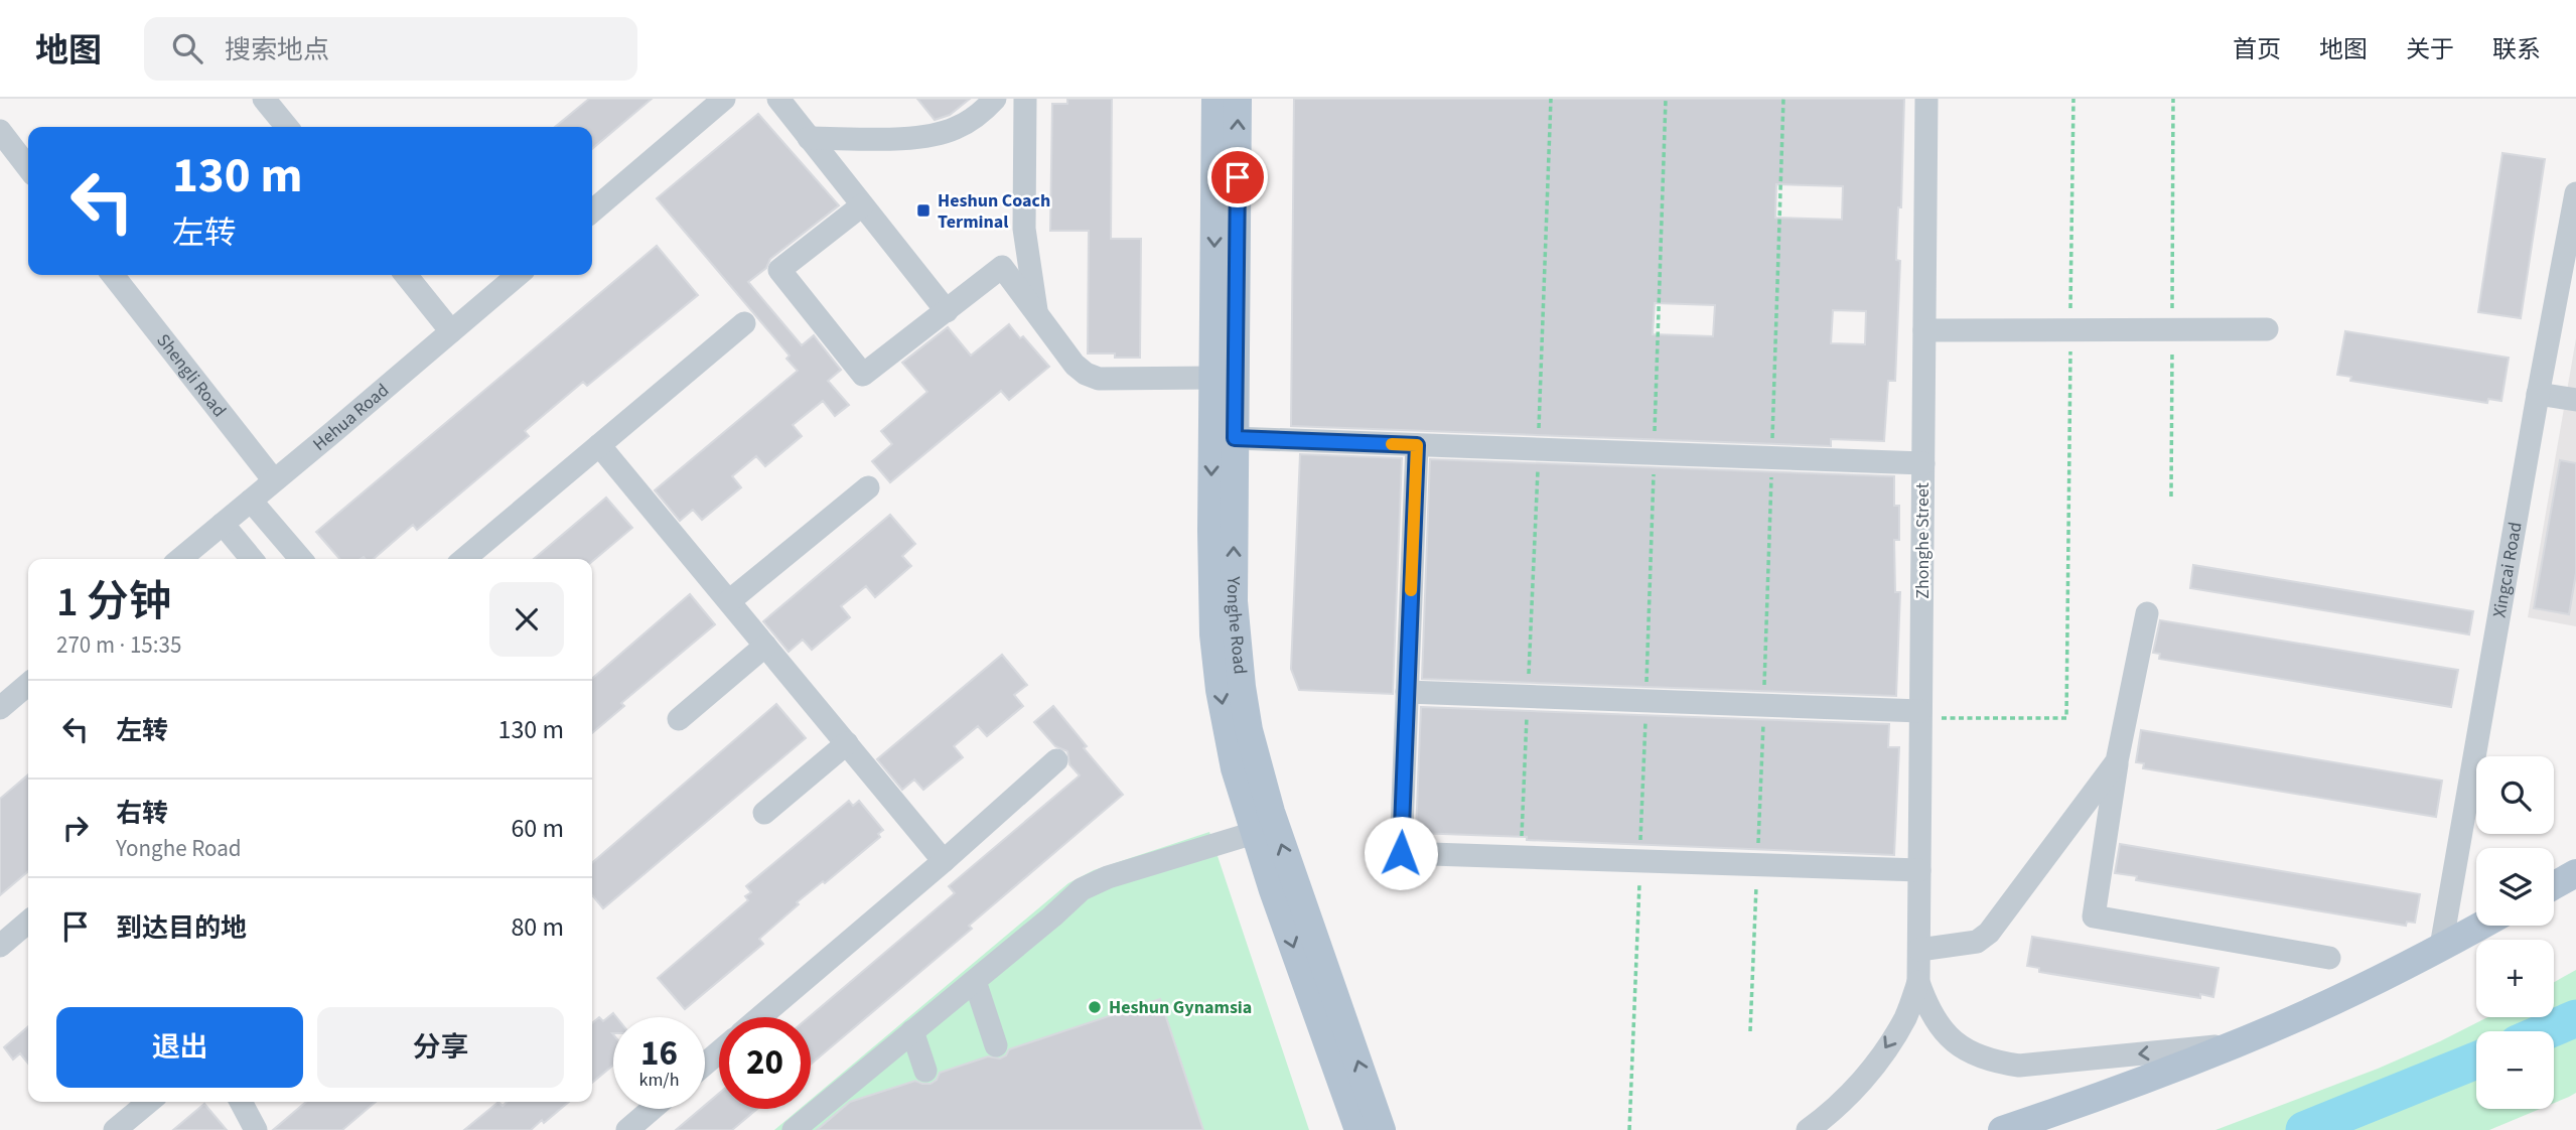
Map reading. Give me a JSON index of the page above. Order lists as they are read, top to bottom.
{
  "streets": {
    "main road": ["Yonghe Road"],
    "street": [
      "Shengli Road",
      "Hehua Road",
      "Zhonghe Street",
      "Xingcai Road"
    ]
  },
  "crossings": [
    ["Shengli Road", "Hehua Road"]
  ],
  "places": {
    "transit": ["Heshun Coach Terminal"],
    "other": ["Heshun Gynamsia"]
  },
  "page": {
    "header": "地图",
    "search": "搜索地点",
    "nav": [
      "首页",
      "地图",
      "关于",
      "联系"
    ],
    "turn": ["130 m", "左转"],
    "heading": ["1 分钟", "270 m · 15:35"],
    "list": [
      {
        "name": "左转",
        "value": "130 m"
      },
      {
        "name": "右转",
        "note": "Yonghe Road",
        "value": "60 m"
      },
      {
        "name": "到达目的地",
        "value": "80 m"
      }
    ],
    "map_buttons": ["+", "−"],
    "buttons": ["退出", "分享"],
    "speed": "16 km/h",
    "limit": "20"
  }
}
